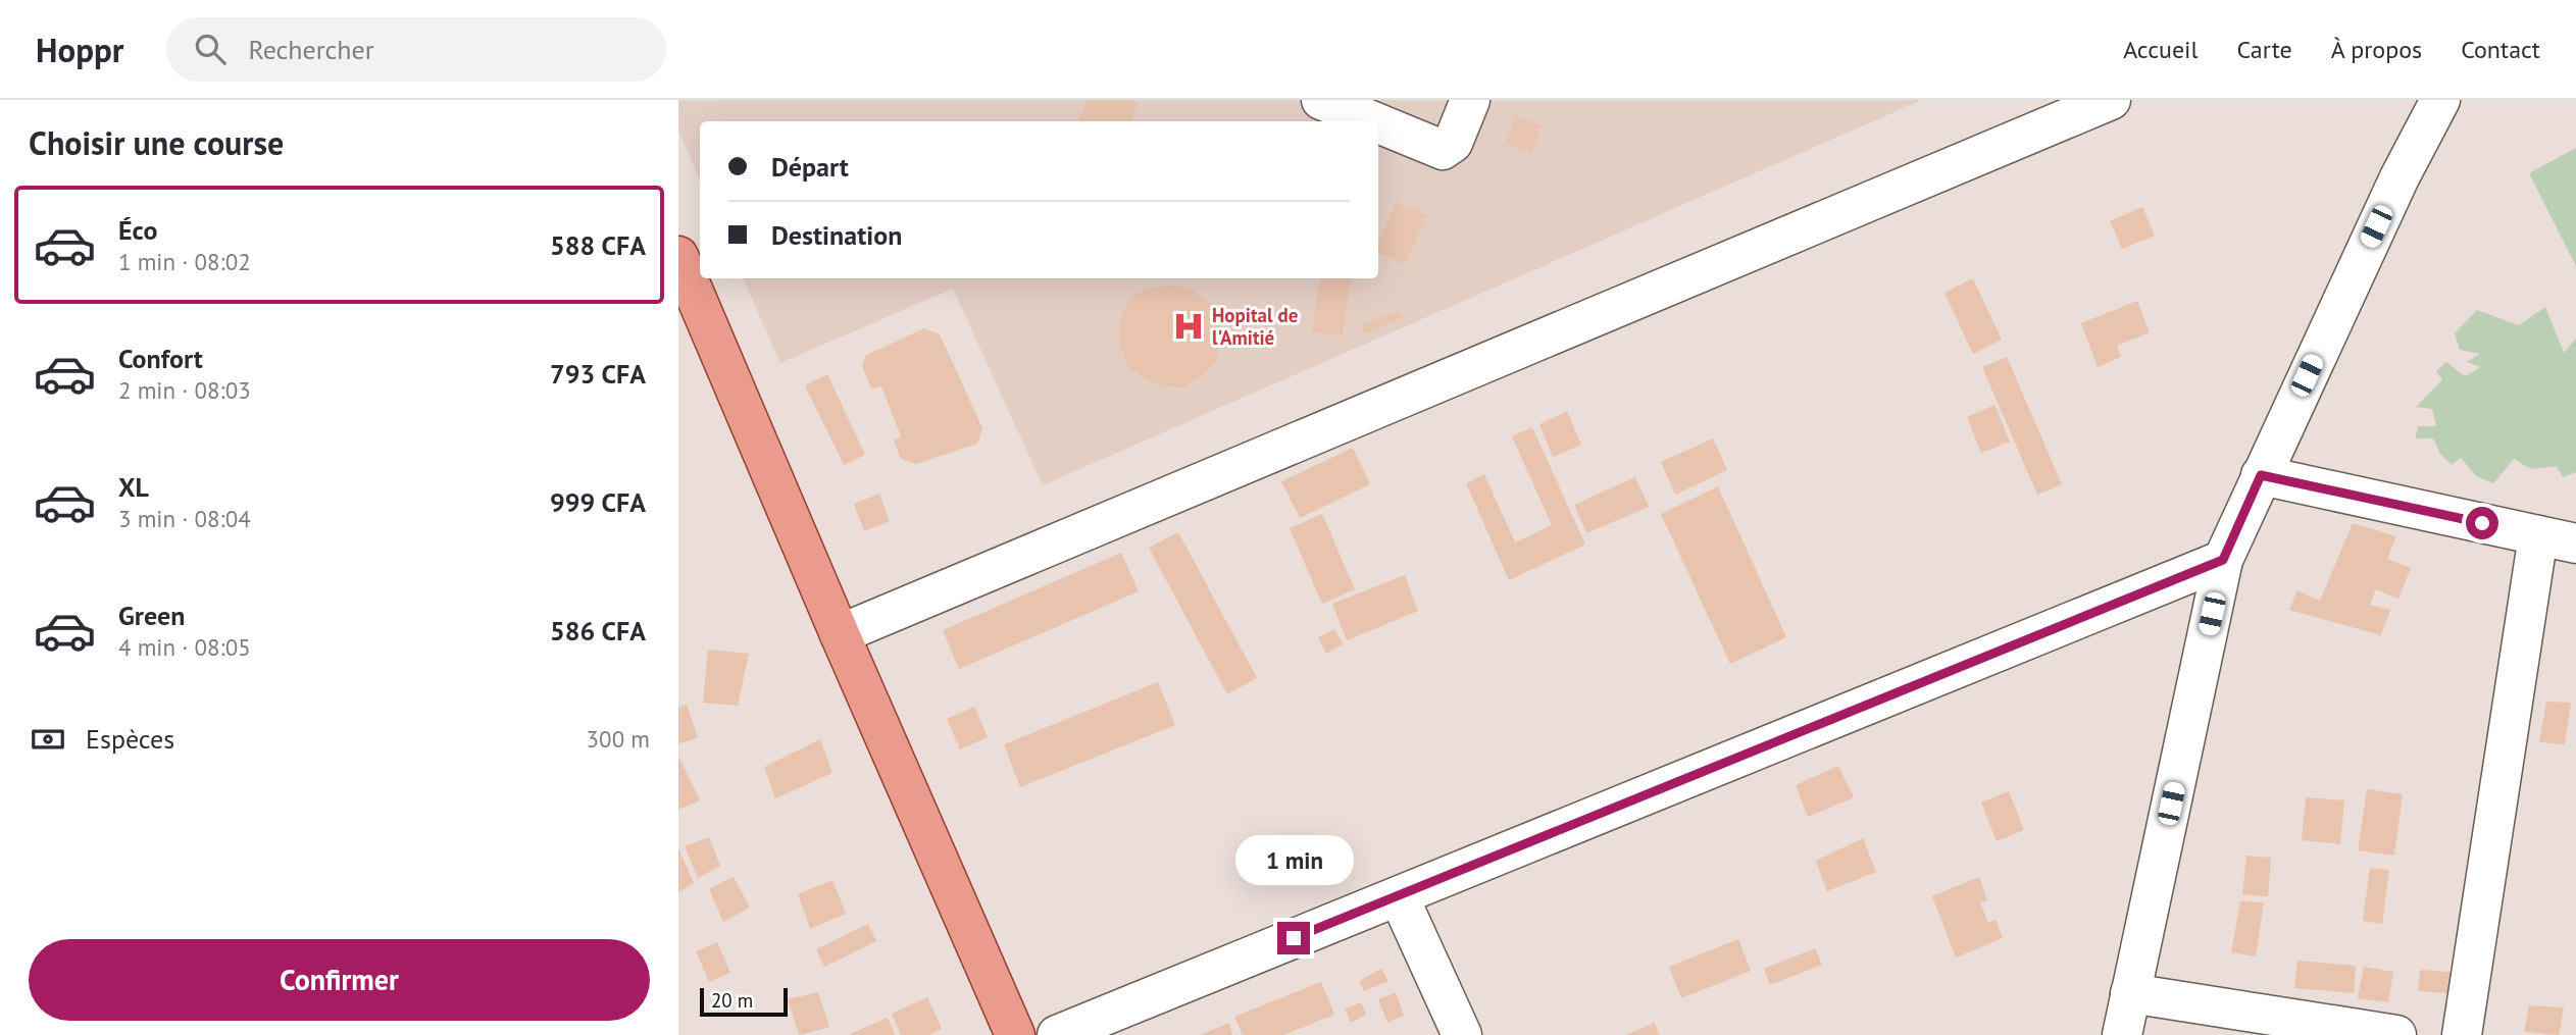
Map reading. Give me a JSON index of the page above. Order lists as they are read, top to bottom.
{
  "places": {
    "hospital": ["Hopital de l'Amitié"]
  },
  "scale_bar": "20 m",
  "page": {
    "header": "Hoppr",
    "search": "Rechercher",
    "nav": [
      "Accueil",
      "Carte",
      "À propos",
      "Contact"
    ],
    "heading": "Choisir une course",
    "banner": ["Départ", "Destination"],
    "list": [
      {
        "name": "Éco",
        "note": "1 min · 08:02",
        "value": "588 CFA"
      },
      {
        "name": "Confort",
        "note": "2 min · 08:03",
        "value": "793 CFA"
      },
      {
        "name": "XL",
        "note": "3 min · 08:04",
        "value": "999 CFA"
      },
      {
        "name": "Green",
        "note": "4 min · 08:05",
        "value": "586 CFA"
      }
    ],
    "pay": ["Espèces", "300 m"],
    "bubble": "1 min",
    "buttons": "Confirmer",
    "scale": "20 m"
  }
}
